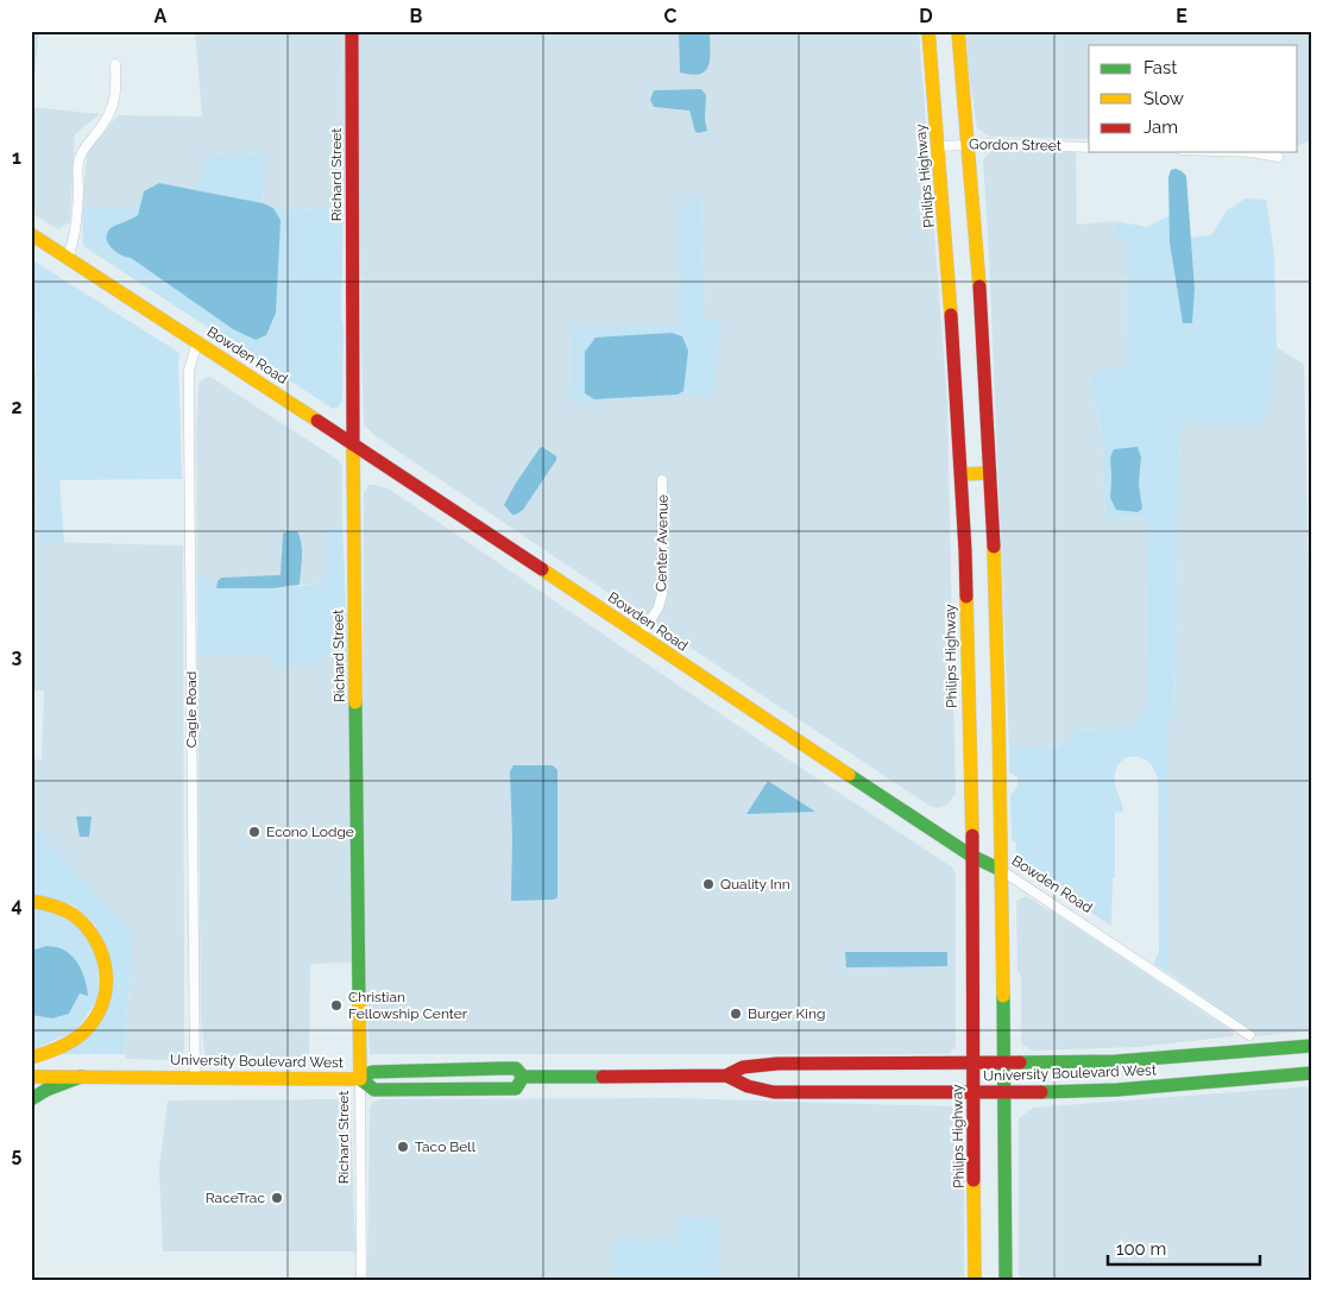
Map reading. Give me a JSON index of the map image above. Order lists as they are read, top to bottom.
{
  "streets": {
    "main road": [
      "Richard Street",
      "Philips Highway",
      "Bowden Road",
      "University Boulevard West"
    ],
    "street": ["Gordon Street", "Center Avenue", "Cagle Road"]
  },
  "crossings": [
    ["Gordon Street", "Philips Highway"],
    ["Richard Street", "Bowden Road"],
    ["Richard Street", "University Boulevard West"],
    ["Philips Highway", "Bowden Road"],
    ["Philips Highway", "University Boulevard West"],
    ["Bowden Road", "Center Avenue"],
    ["Bowden Road", "Cagle Road"],
    ["Cagle Road", "University Boulevard West"]
  ],
  "places": [
    "Econo Lodge",
    "Quality Inn",
    "Christian Fellowship Center",
    "Burger King",
    "Taco Bell",
    "RaceTrac"
  ],
  "legend": ["Fast", "Slow", "Jam"],
  "scale_bar": "100 m",
  "grid": {
    "columns": [
      "A",
      "B",
      "C",
      "D",
      "E"
    ],
    "rows": [
      "1",
      "2",
      "3",
      "4",
      "5"
    ]
  }
}
